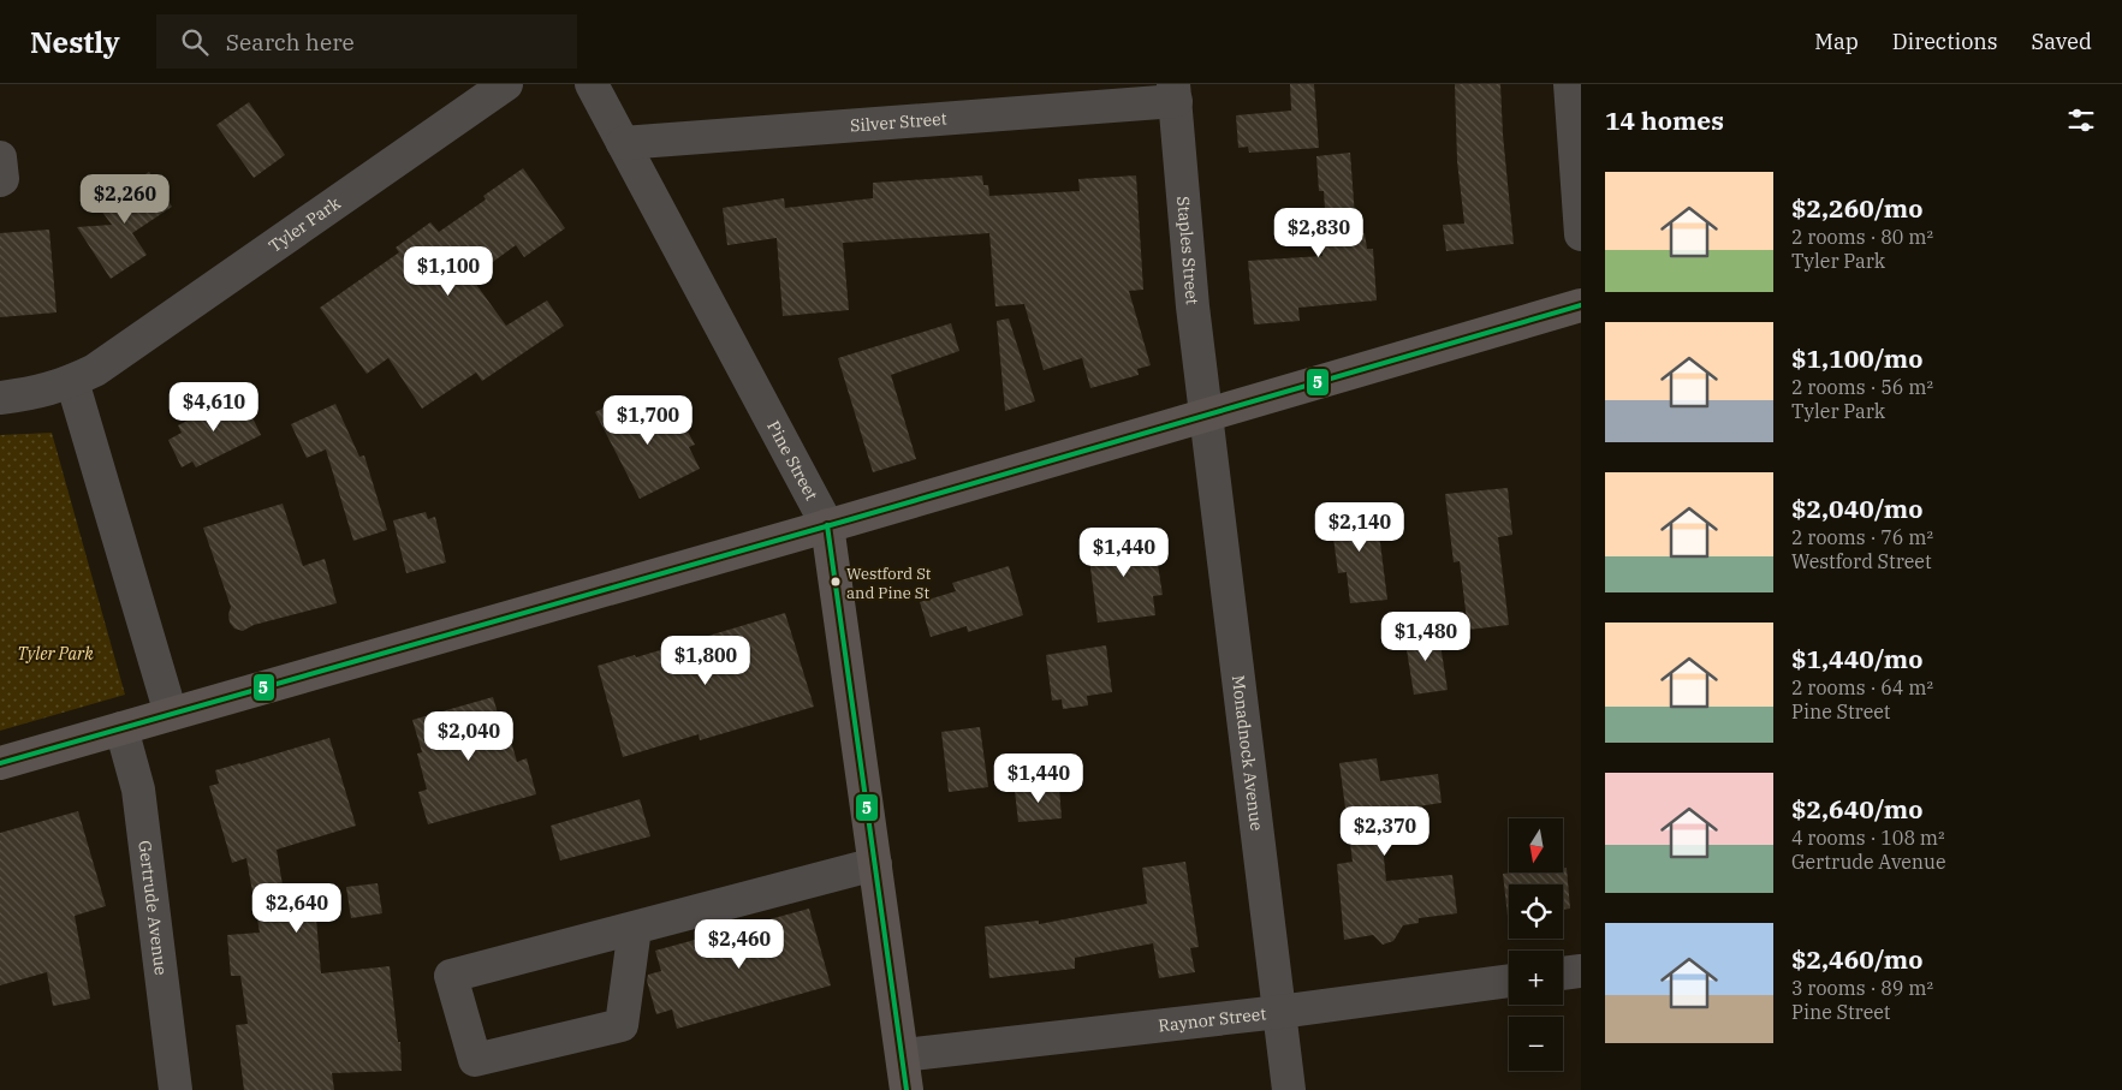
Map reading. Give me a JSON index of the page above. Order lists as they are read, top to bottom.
{
  "streets": {
    "main road": ["Pine Street"],
    "street": [
      "Silver Street",
      "Tyler Park",
      "Staples Street",
      "Monadnock Avenue",
      "Gertrude Avenue",
      "Raynor Street"
    ]
  },
  "crossings": [
    ["Silver Street", "Staples Street"],
    ["Silver Street", "Pine Street"],
    ["Staples Street", "Monadnock Avenue"],
    ["Pine Street", "Raynor Street"],
    ["Monadnock Avenue", "Raynor Street"]
  ],
  "parks": ["Tyler Park"],
  "places": ["Westford St and Pine St"],
  "lines": ["transit line 5"],
  "north": "bottom",
  "page": {
    "header": "Nestly",
    "search": "Search here",
    "nav": ["Map", "Directions", "Saved"],
    "heading": "14 homes",
    "list": [
      {
        "name": "$2,260/mo",
        "note": "2 rooms · 80 m² · Tyler Park"
      },
      {
        "name": "$1,100/mo",
        "note": "2 rooms · 56 m² · Tyler Park"
      },
      {
        "name": "$2,040/mo",
        "note": "2 rooms · 76 m² · Westford Street"
      },
      {
        "name": "$1,440/mo",
        "note": "2 rooms · 64 m² · Pine Street"
      },
      {
        "name": "$2,640/mo",
        "note": "4 rooms · 108 m² · Gertrude Avenue"
      },
      {
        "name": "$2,460/mo",
        "note": "3 rooms · 89 m² · Pine Street"
      }
    ],
    "price": [
      "$2,260",
      "$2,830",
      "$1,100",
      "$4,610",
      "$1,700",
      "$2,140",
      "$1,440",
      "$1,480",
      "$1,800",
      "$2,040",
      "$1,440",
      "$2,370",
      "$2,640",
      "$2,460"
    ],
    "map_buttons": ["+", "−"]
  }
}
